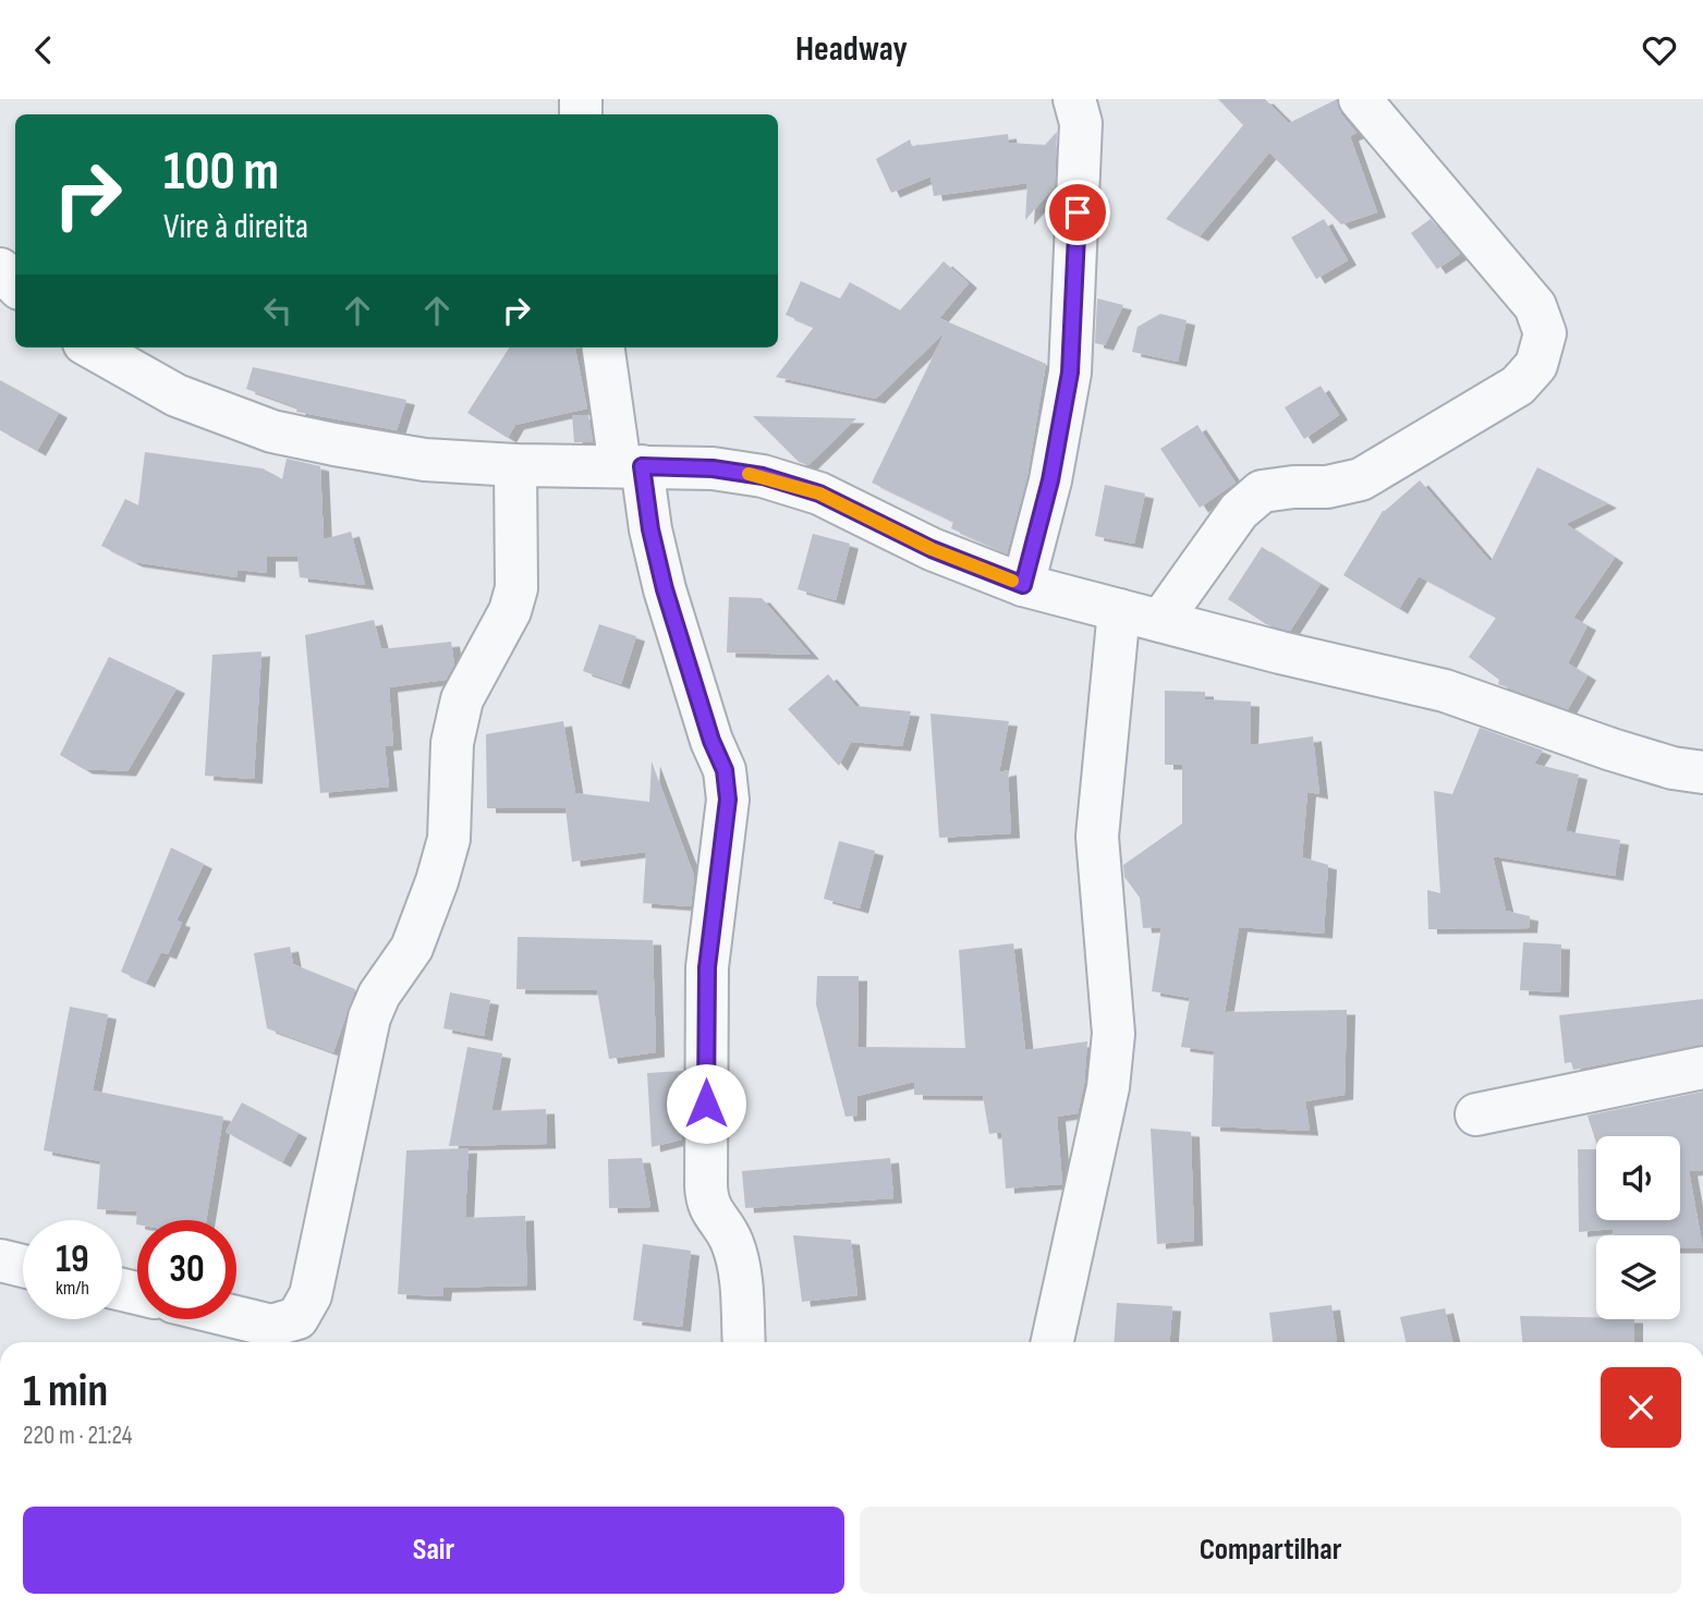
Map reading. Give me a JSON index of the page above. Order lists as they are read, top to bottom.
{
  "page": {
    "header": "Headway",
    "turn": ["100 m", "Vire à direita"],
    "speed": "19 km/h",
    "limit": "30",
    "heading": ["1 min", "220 m · 21:24"],
    "buttons": ["Sair", "Compartilhar"]
  }
}
